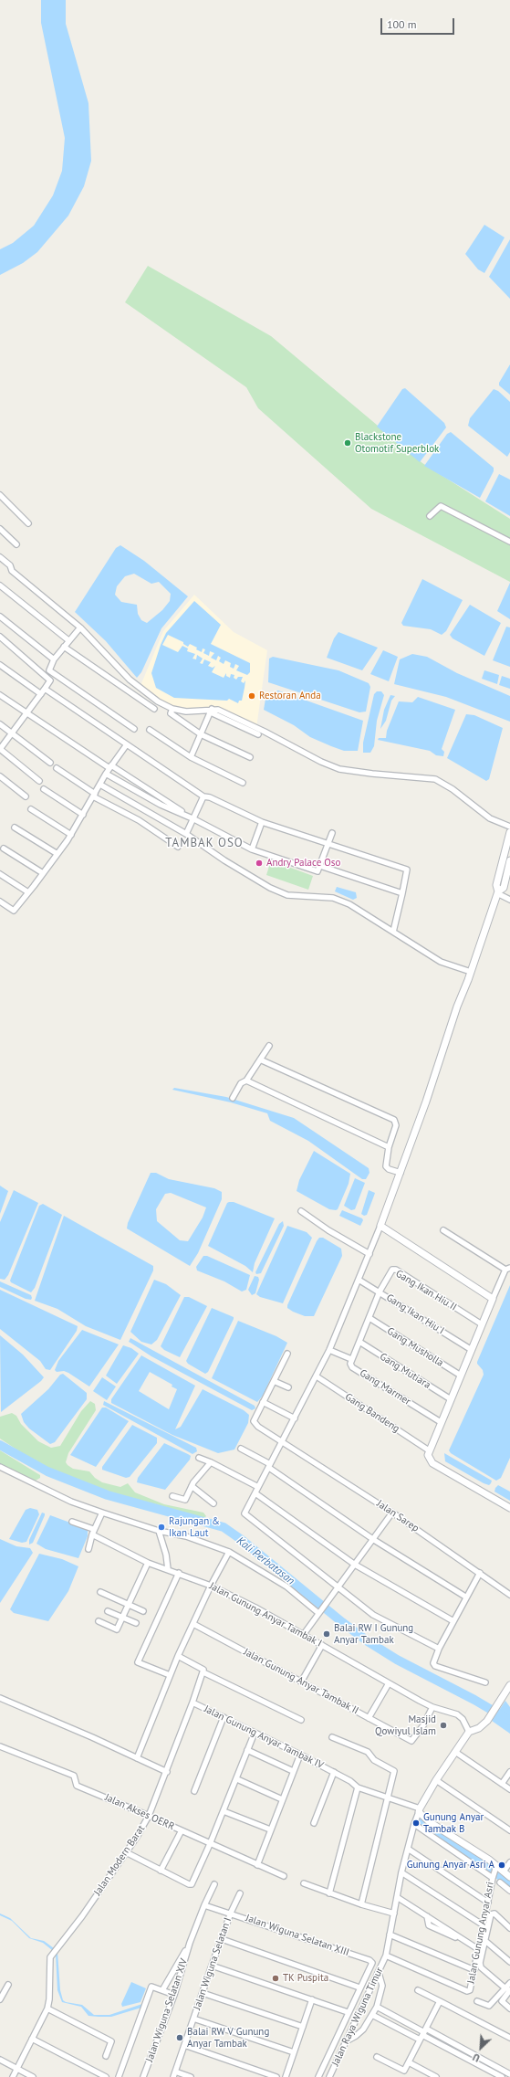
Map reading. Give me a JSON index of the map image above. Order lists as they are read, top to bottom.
{
  "streets": {
    "street": [
      "Gang Ikan Hiu II",
      "Gang Ikan Hiu I",
      "Gang Musholla",
      "Gang Mutiara",
      "Gang Marmer",
      "Gang Bandeng",
      "Jalan Sarep",
      "Jalan Gunung Anyar Tambak I",
      "Jalan Gunung Anyar Tambak II",
      "Jalan Gunung Anyar Tambak IV",
      "Jalan Akses OERR",
      "Jalan Modern Barat",
      "Jalan Gunung Anyar Asri",
      "Jalan Wiguna Selatan XIII",
      "Jalan Wiguna Selatan I",
      "Jalan Wiguna Selatan XIV",
      "Jalan Raya Wiguna Timur"
    ]
  },
  "crossings": [
    ["Gang Ikan Hiu II", "Gang Ikan Hiu I"],
    ["Gang Ikan Hiu II", "Gang Marmer"],
    ["Gang Ikan Hiu I", "Gang Marmer"],
    ["Gang Musholla", "Gang Marmer"],
    ["Gang Mutiara", "Gang Marmer"],
    ["Jalan Gunung Anyar Tambak I", "Jalan Gunung Anyar Tambak II"],
    ["Jalan Gunung Anyar Tambak IV", "Jalan Modern Barat"],
    ["Jalan Gunung Anyar Tambak IV", "Jalan Raya Wiguna Timur"],
    ["Jalan Akses OERR", "Jalan Modern Barat"],
    ["Jalan Gunung Anyar Asri", "Jalan Raya Wiguna Timur"],
    ["Jalan Wiguna Selatan XIII", "Jalan Wiguna Selatan I"],
    ["Jalan Wiguna Selatan XIII", "Jalan Wiguna Selatan XIV"],
    ["Jalan Wiguna Selatan XIII", "Jalan Raya Wiguna Timur"]
  ],
  "districts": ["TAMBAK OSO"],
  "water": ["Kali Perbatasan"],
  "places": [
    "Blackstone Otomotif Superblok",
    "Restoran Anda",
    "Andry Palace Oso",
    "Rajungan & Ikan Laut",
    "Balai RW I Gunung Anyar Tambak",
    "Masjid Qowiyul Islam",
    "Gunung Anyar Tambak B",
    "Gunung Anyar Asri A",
    "TK Puspita",
    "Balai RW V Gunung Anyar Tambak"
  ],
  "scale_bar": "100 m",
  "north": "bottom left"
}
